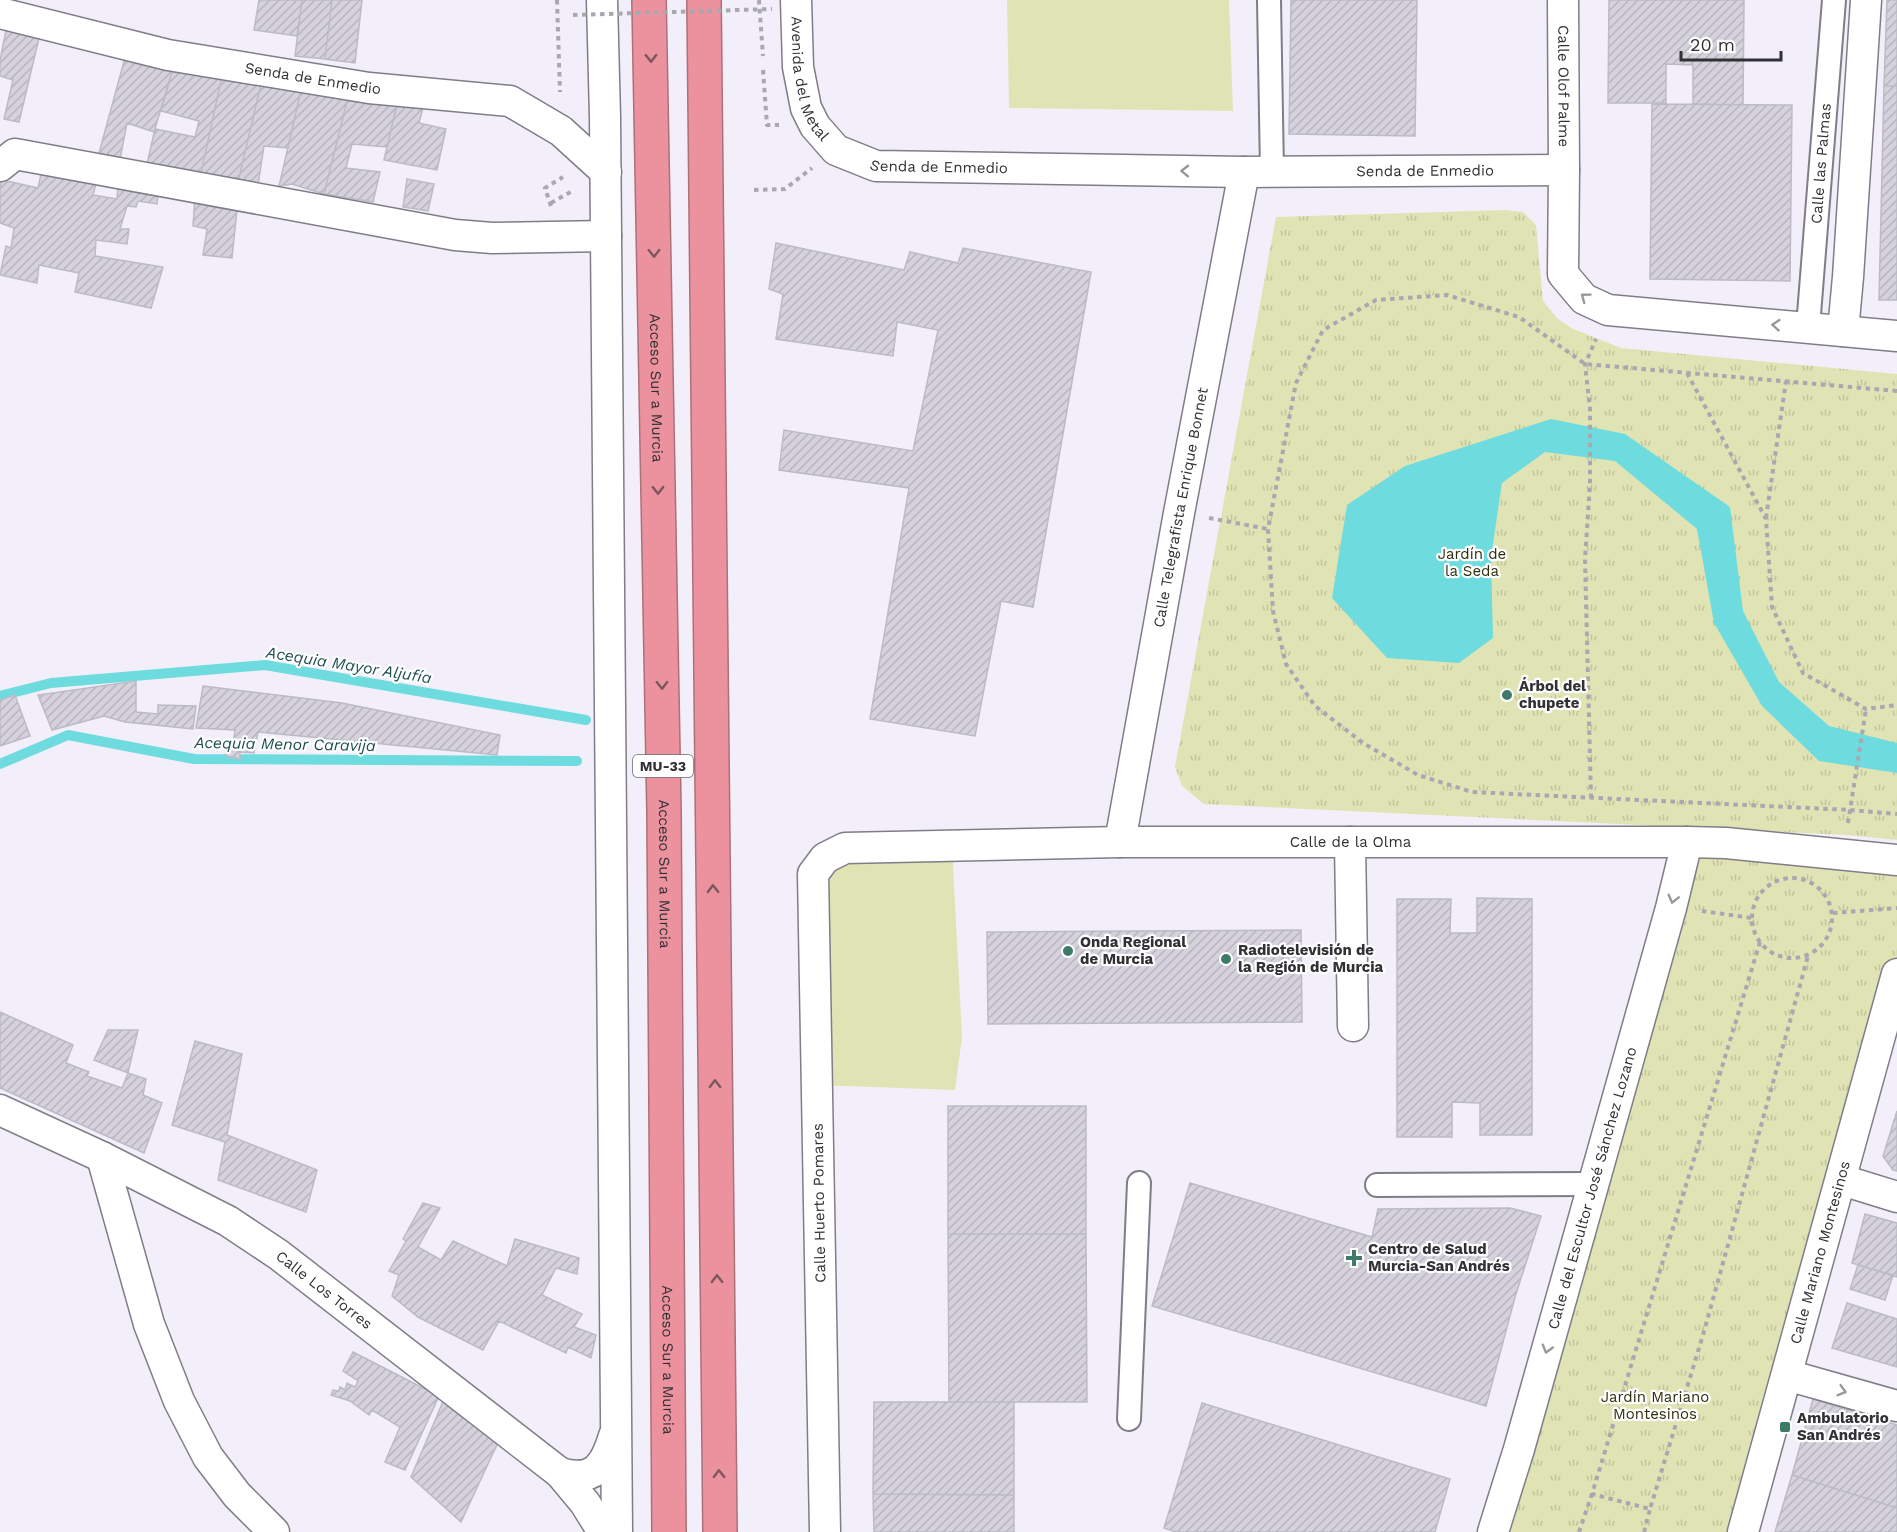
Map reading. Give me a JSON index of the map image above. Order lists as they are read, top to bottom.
{
  "streets": {
    "highway": ["Acceso Sur a Murcia", "MU-33"],
    "street": [
      "Avenida del Metal",
      "Senda de Enmedio",
      "Calle Olof Palme",
      "Calle las Palmas",
      "Calle Telegrafista Enrique Bonnet",
      "Calle de la Olma",
      "Calle del Escultor José Sánchez Lozano",
      "Calle Huerto Pomares",
      "Calle Mariano Montesinos",
      "Calle Los Torres"
    ]
  },
  "crossings": [
    ["Avenida del Metal", "Senda de Enmedio"],
    ["Senda de Enmedio", "Calle Olof Palme"],
    ["Senda de Enmedio", "Calle Telegrafista Enrique Bonnet"],
    ["Calle Telegrafista Enrique Bonnet", "Calle de la Olma"],
    ["Calle de la Olma", "Calle del Escultor José Sánchez Lozano"],
    ["Calle de la Olma", "Calle Huerto Pomares"]
  ],
  "one_way": ["Calle del Escultor José Sánchez Lozano"],
  "water": ["Acequia Mayor Aljufía", "Acequia Menor Caravija"],
  "parks": ["Jardín de la Seda", "Jardín Mariano Montesinos"],
  "places": {
    "other": ["Árbol del chupete", "Onda Regional de Murcia", "Radiotelevisión de la Región de Murcia"],
    "health": ["Centro de Salud Murcia-San Andrés"],
    "transit": ["Ambulatorio San Andrés"]
  },
  "scale_bar": "20 m"
}
